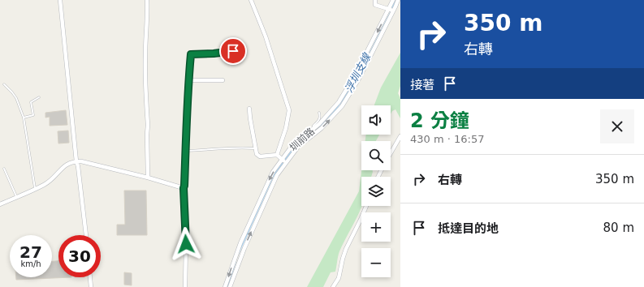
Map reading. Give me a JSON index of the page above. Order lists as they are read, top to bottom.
{
  "streets": {
    "street": ["圳前路"]
  },
  "water": ["浮圳支線"],
  "page": {
    "turn": ["350 m", "右轉"],
    "then": "接著",
    "heading": ["2 分鐘", "430 m · 16:57"],
    "map_buttons": ["+", "−"],
    "list": [
      {
        "name": "右轉",
        "value": "350 m"
      },
      {
        "name": "抵達目的地",
        "value": "80 m"
      }
    ],
    "speed": "27 km/h",
    "limit": "30"
  }
}
